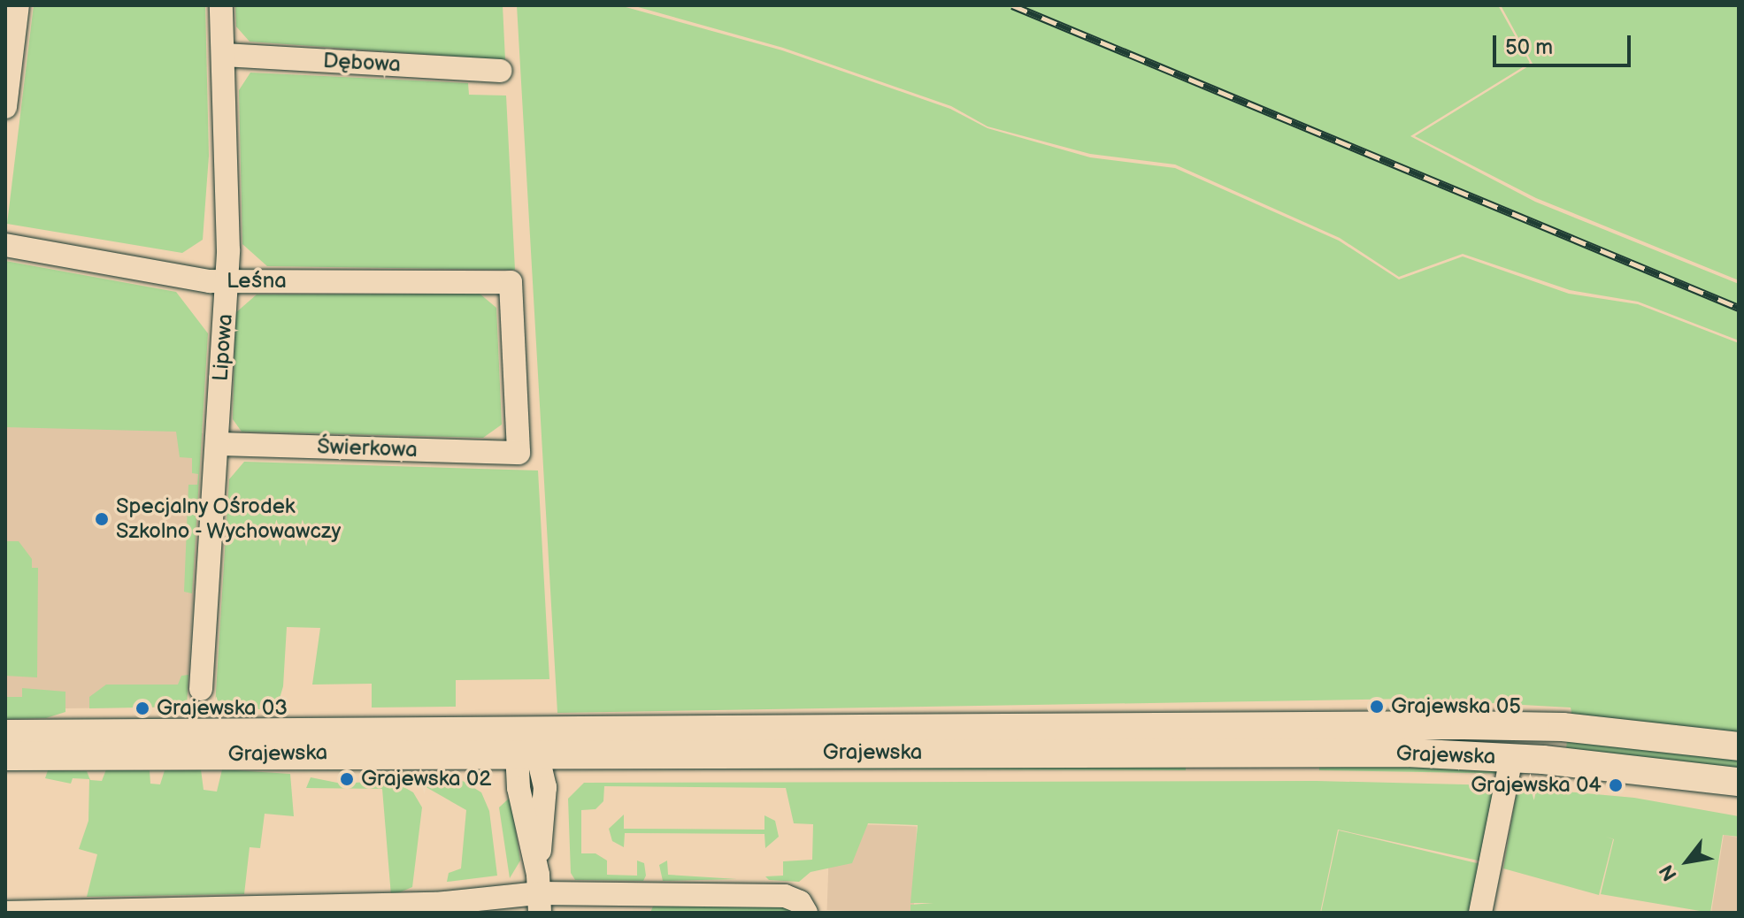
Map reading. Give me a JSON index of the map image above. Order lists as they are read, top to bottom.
{
  "streets": {
    "main road": ["Grajewska"],
    "street": [
      "Dębowa",
      "Leśna",
      "Lipowa",
      "Świerkowa"
    ]
  },
  "crossings": [
    ["Dębowa", "Lipowa"],
    ["Leśna", "Lipowa"],
    ["Leśna", "Świerkowa"],
    ["Lipowa", "Świerkowa"]
  ],
  "places": [
    "Specjalny Ośrodek Szkolno - Wychowawczy",
    "Grajewska 05",
    "Grajewska 03",
    "Grajewska 02",
    "Grajewska 04"
  ],
  "scale_bar": "50 m",
  "north": "bottom left"
}
